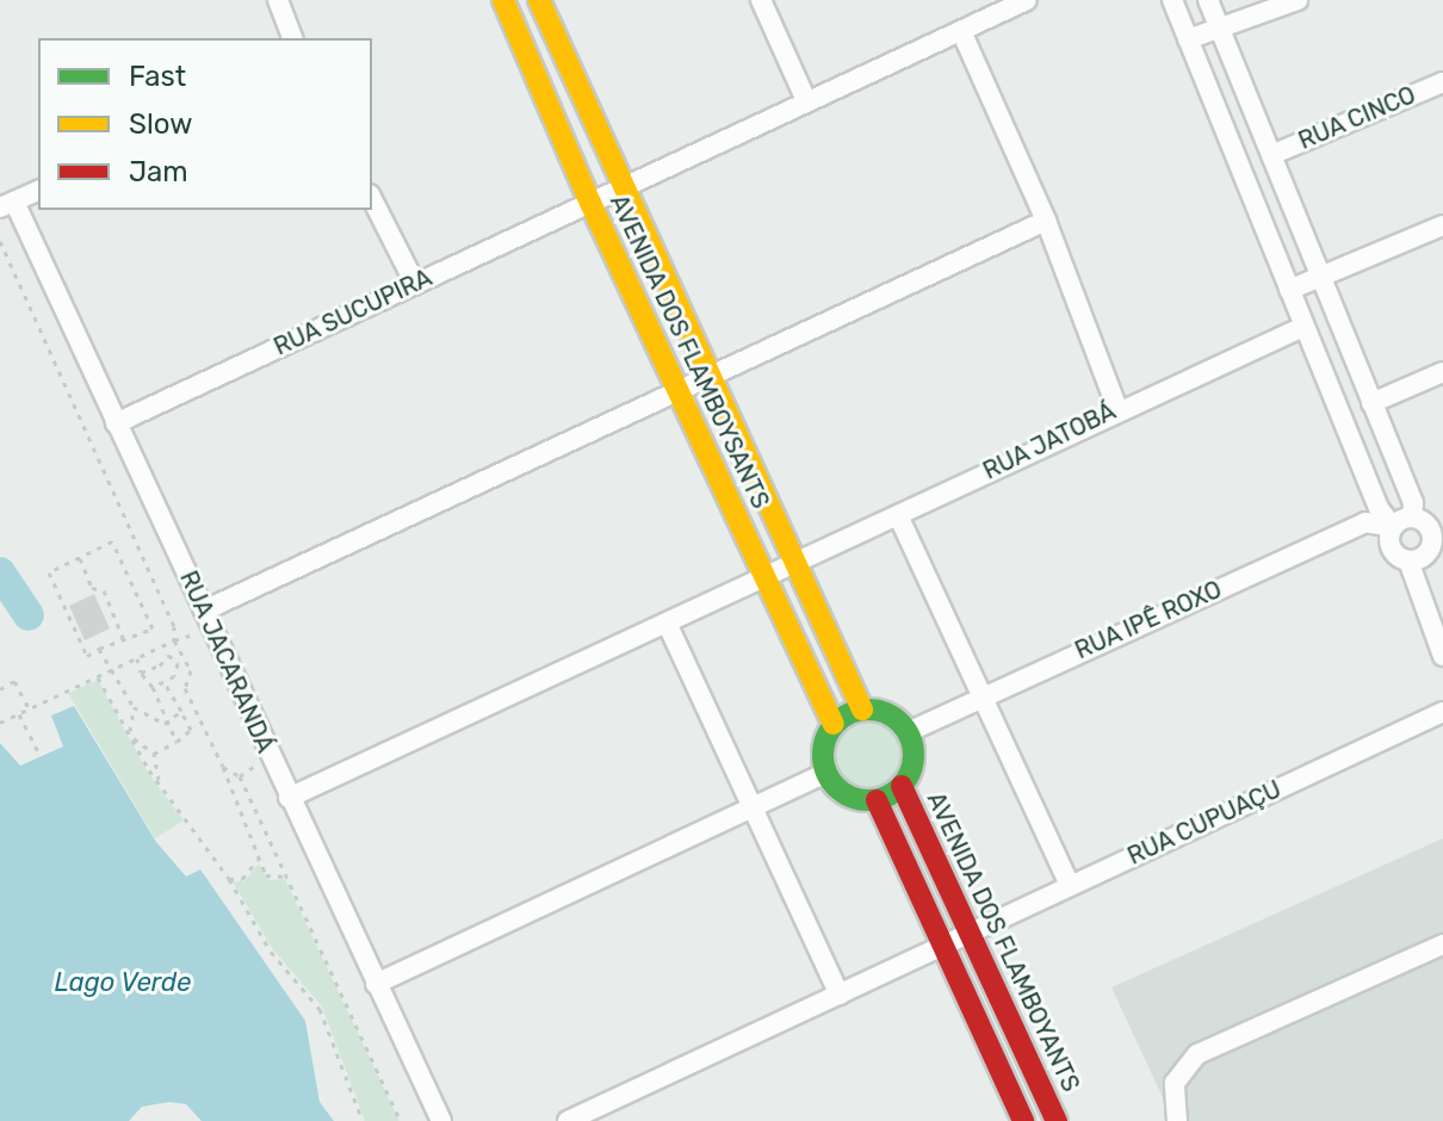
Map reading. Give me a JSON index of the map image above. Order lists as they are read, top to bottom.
{
  "streets": {
    "street": [
      "RUA CINCO",
      "RUA SUCUPIRA",
      "AVENIDA DOS FLAMBOYSANTS",
      "RUA JATOBÁ",
      "RUA IPÊ ROXO",
      "RUA JACARANDÁ",
      "RUA CUPUAÇU",
      "AVENIDA DOS FLAMBOYANTS"
    ]
  },
  "crossings": [
    ["RUA SUCUPIRA", "AVENIDA DOS FLAMBOYSANTS"],
    ["RUA SUCUPIRA", "RUA JACARANDÁ"],
    ["AVENIDA DOS FLAMBOYSANTS", "RUA JATOBÁ"],
    ["AVENIDA DOS FLAMBOYSANTS", "RUA IPÊ ROXO"],
    ["AVENIDA DOS FLAMBOYSANTS", "AVENIDA DOS FLAMBOYANTS"],
    ["RUA IPÊ ROXO", "AVENIDA DOS FLAMBOYANTS"],
    ["RUA CUPUAÇU", "AVENIDA DOS FLAMBOYANTS"]
  ],
  "water": ["Lago Verde"],
  "legend": ["Fast", "Slow", "Jam"]
}
